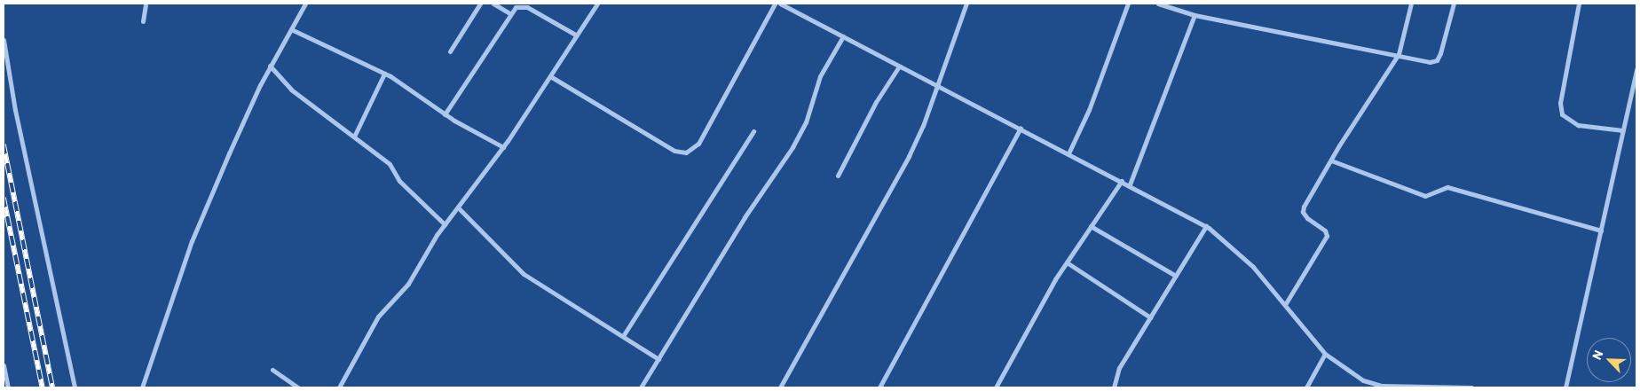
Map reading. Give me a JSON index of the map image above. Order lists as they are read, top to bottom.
{
  "north": "top left"
}
